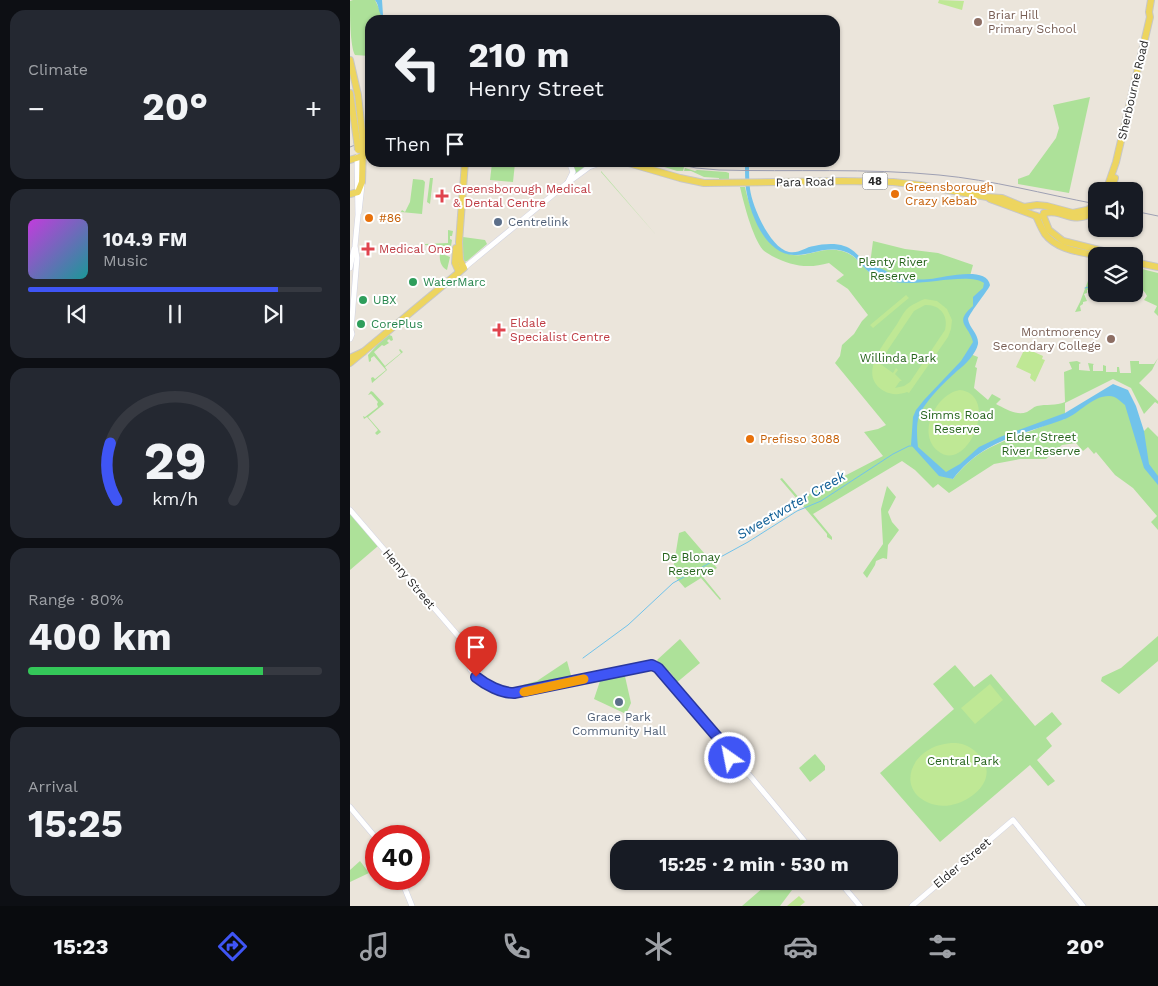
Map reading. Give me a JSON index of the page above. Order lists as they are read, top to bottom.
{
  "streets": {
    "main road": ["Sherbourne Road", "48", "Para Road"],
    "street": ["Henry Street", "Elder Street"]
  },
  "crossings": [
    ["48", "Para Road"]
  ],
  "water": ["Sweetwater Creek"],
  "parks": [
    "Plenty River Reserve",
    "Willinda Park",
    "Simms Road Reserve",
    "Elder Street River Reserve",
    "De Blonay Reserve",
    "Central Park"
  ],
  "places": {
    "other": [
      "Briar Hill Primary School",
      "Greensborough Crazy Kebab",
      "#86",
      "Centrelink",
      "WaterMarc",
      "UBX",
      "CorePlus",
      "Montmorency Secondary College",
      "Prefisso 3088",
      "Grace Park Community Hall"
    ],
    "health": ["Greensborough Medical & Dental Centre", "Medical One", "Eldale Specialist Centre"]
  },
  "page": {
    "tile": [
      "Climate",
      ["Range · 80%", "400 km"],
      ["Arrival", "15:25"]
    ],
    "turn": ["210 m", "Henry Street"],
    "heat": ["−", "20°", "+"],
    "then": "Then",
    "song": ["104.9 FM", "Music"],
    "limit": "40",
    "trip": "15:25 · 2 min · 530 m",
    "tabs": ["15:23", "20°"],
    "gauge": ["29", "km/h"]
  }
}
